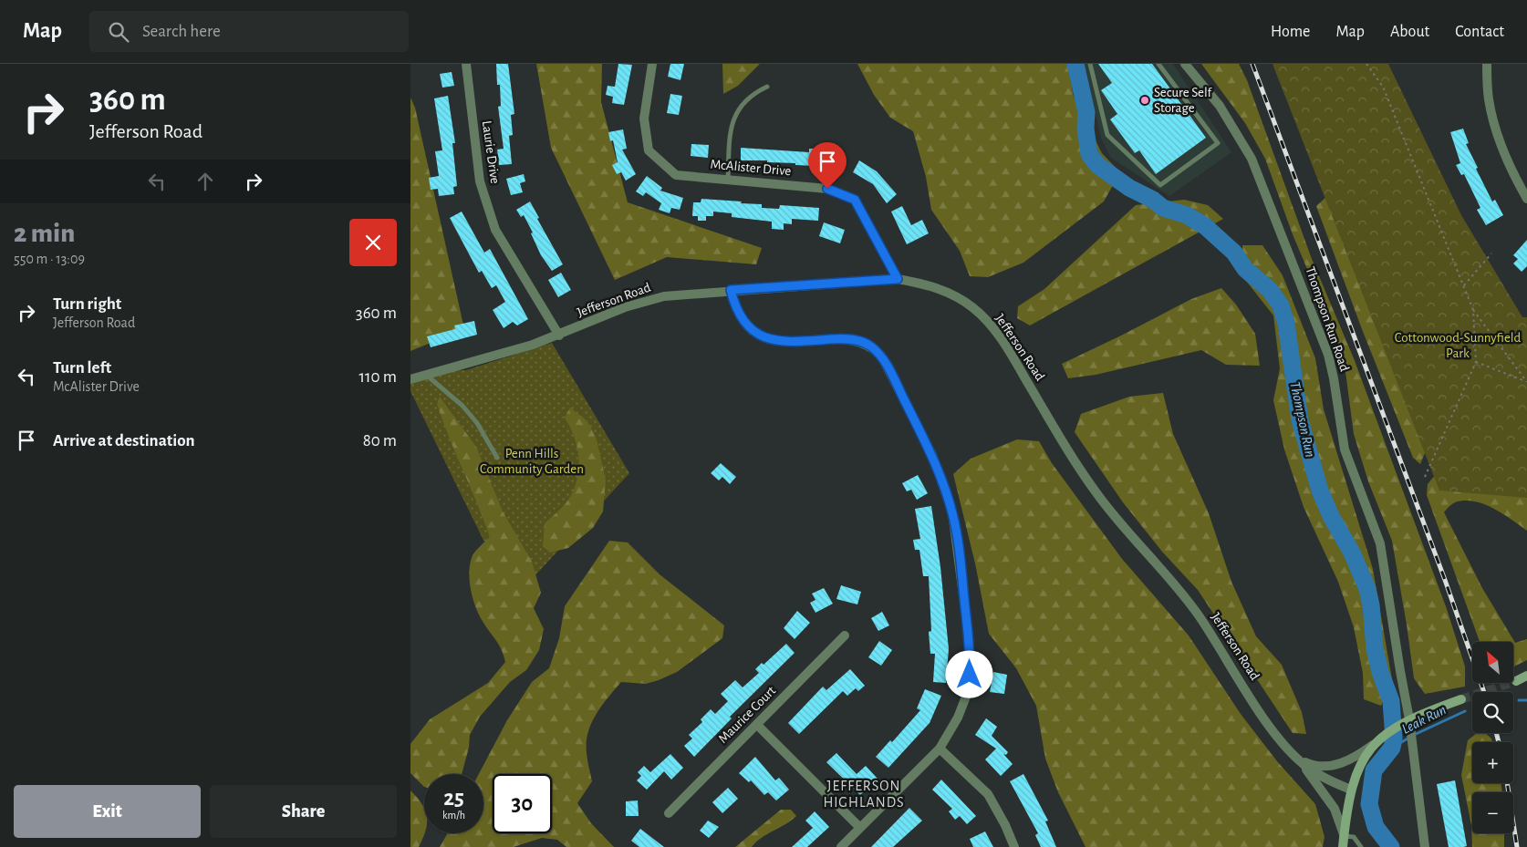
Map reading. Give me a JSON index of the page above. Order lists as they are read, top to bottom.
{
  "streets": {
    "street": [
      "Laurie Drive",
      "McAlister Drive",
      "Jefferson Road",
      "Thompson Run Road",
      "Maurice Court"
    ]
  },
  "crossings": [
    ["Laurie Drive", "Jefferson Road"],
    ["McAlister Drive", "Jefferson Road"]
  ],
  "districts": ["JEFFERSON HIGHLANDS"],
  "water": ["Thompson Run", "Leak Run"],
  "parks": ["Cottonwood-Sunnyfield Park", "Penn Hills Community Garden"],
  "places": ["Secure Self Storage"],
  "north": "top left",
  "page": {
    "header": "Map",
    "search": "Search here",
    "nav": [
      "Home",
      "Map",
      "About",
      "Contact"
    ],
    "turn": ["360 m", "Jefferson Road"],
    "heading": ["2 min", "550 m · 13:09"],
    "list": [
      {
        "name": "Turn right",
        "note": "Jefferson Road",
        "value": "360 m"
      },
      {
        "name": "Turn left",
        "note": "McAlister Drive",
        "value": "110 m"
      },
      {
        "name": "Arrive at destination",
        "value": "80 m"
      }
    ],
    "map_buttons": ["+", "−"],
    "speed": "25 km/h",
    "limit": "30",
    "buttons": ["Exit", "Share"]
  }
}
